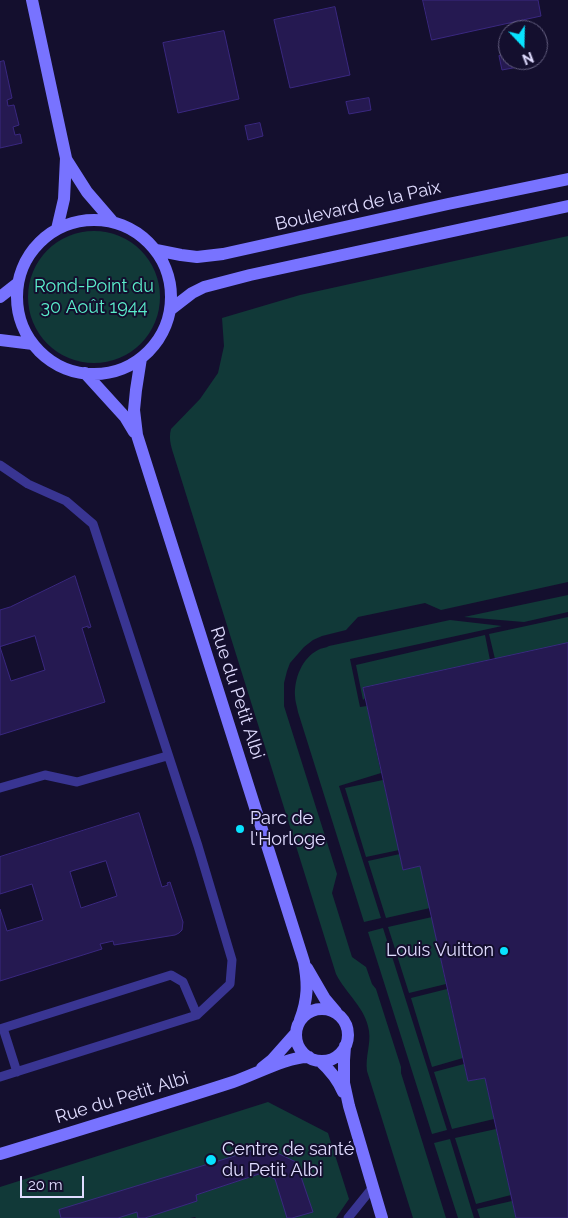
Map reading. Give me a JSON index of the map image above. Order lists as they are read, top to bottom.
{
  "streets": {
    "street": ["Boulevard de la Paix", "Rue du Petit Albi"]
  },
  "crossings": [
    ["Boulevard de la Paix", "Rue du Petit Albi"]
  ],
  "parks": ["Rond-Point du 30 Août 1944"],
  "places": ["Parc de l'Horloge", "Louis Vuitton", "Centre de santé du Petit Albi"],
  "scale_bar": "20 m",
  "north": "bottom"
}
